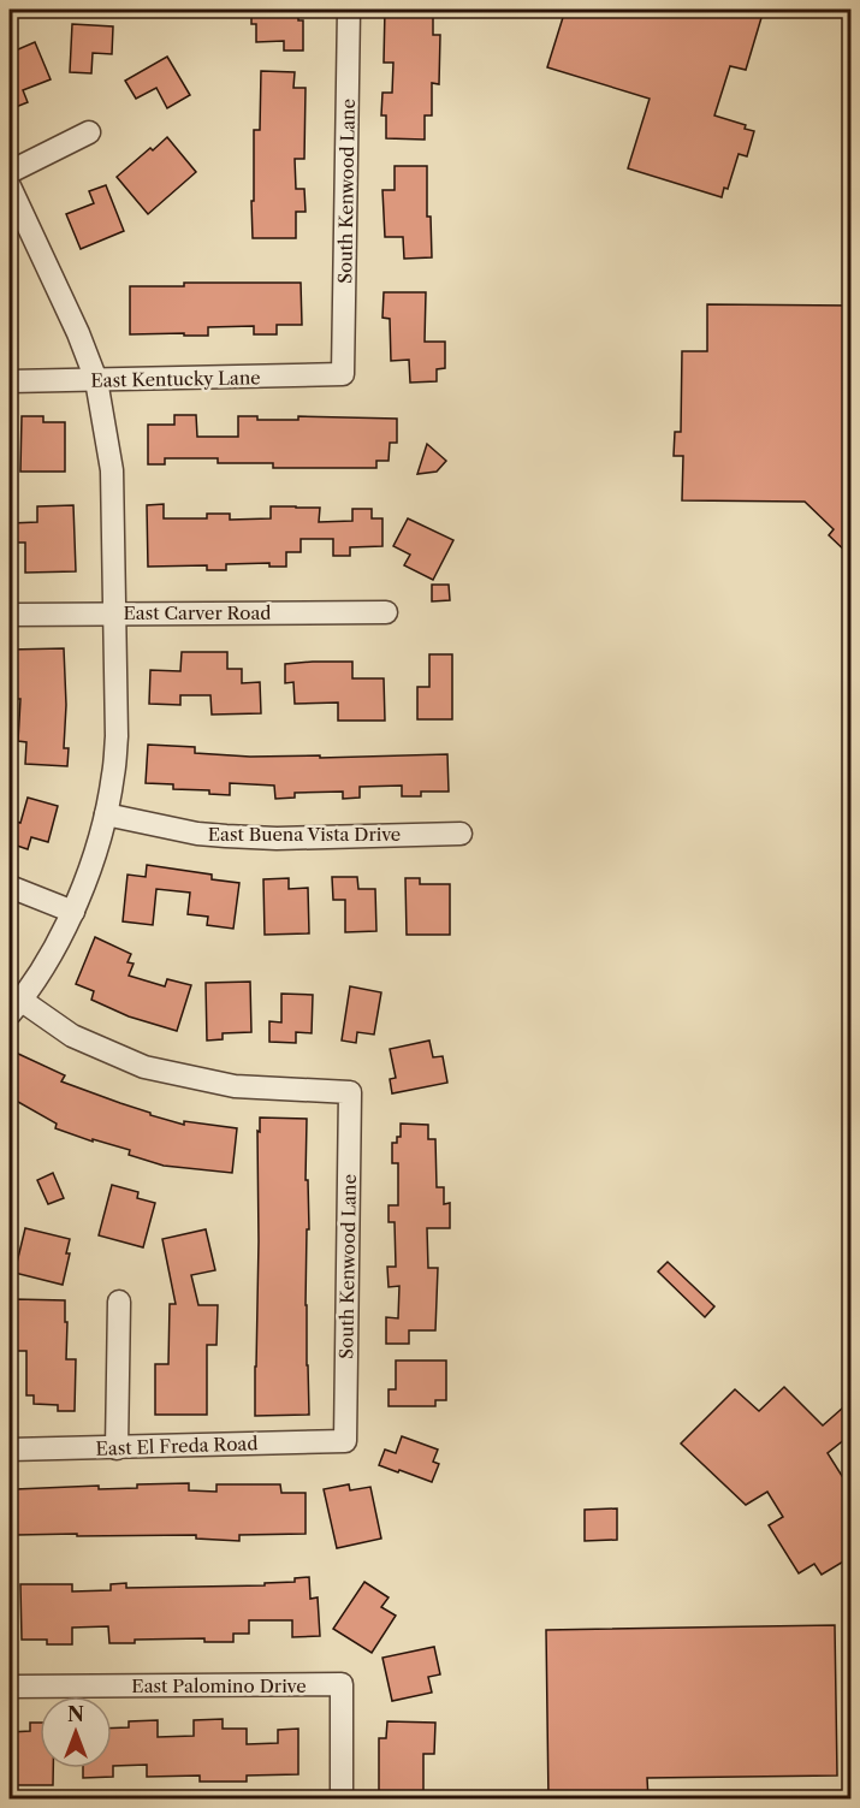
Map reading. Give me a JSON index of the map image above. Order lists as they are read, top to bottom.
{
  "streets": {
    "street": [
      "South Kenwood Lane",
      "East Kentucky Lane",
      "East Carver Road",
      "East Buena Vista Drive",
      "East El Freda Road",
      "East Palomino Drive"
    ]
  },
  "crossings": [
    ["South Kenwood Lane", "East Kentucky Lane"],
    ["South Kenwood Lane", "East El Freda Road"]
  ],
  "north": "top"
}
